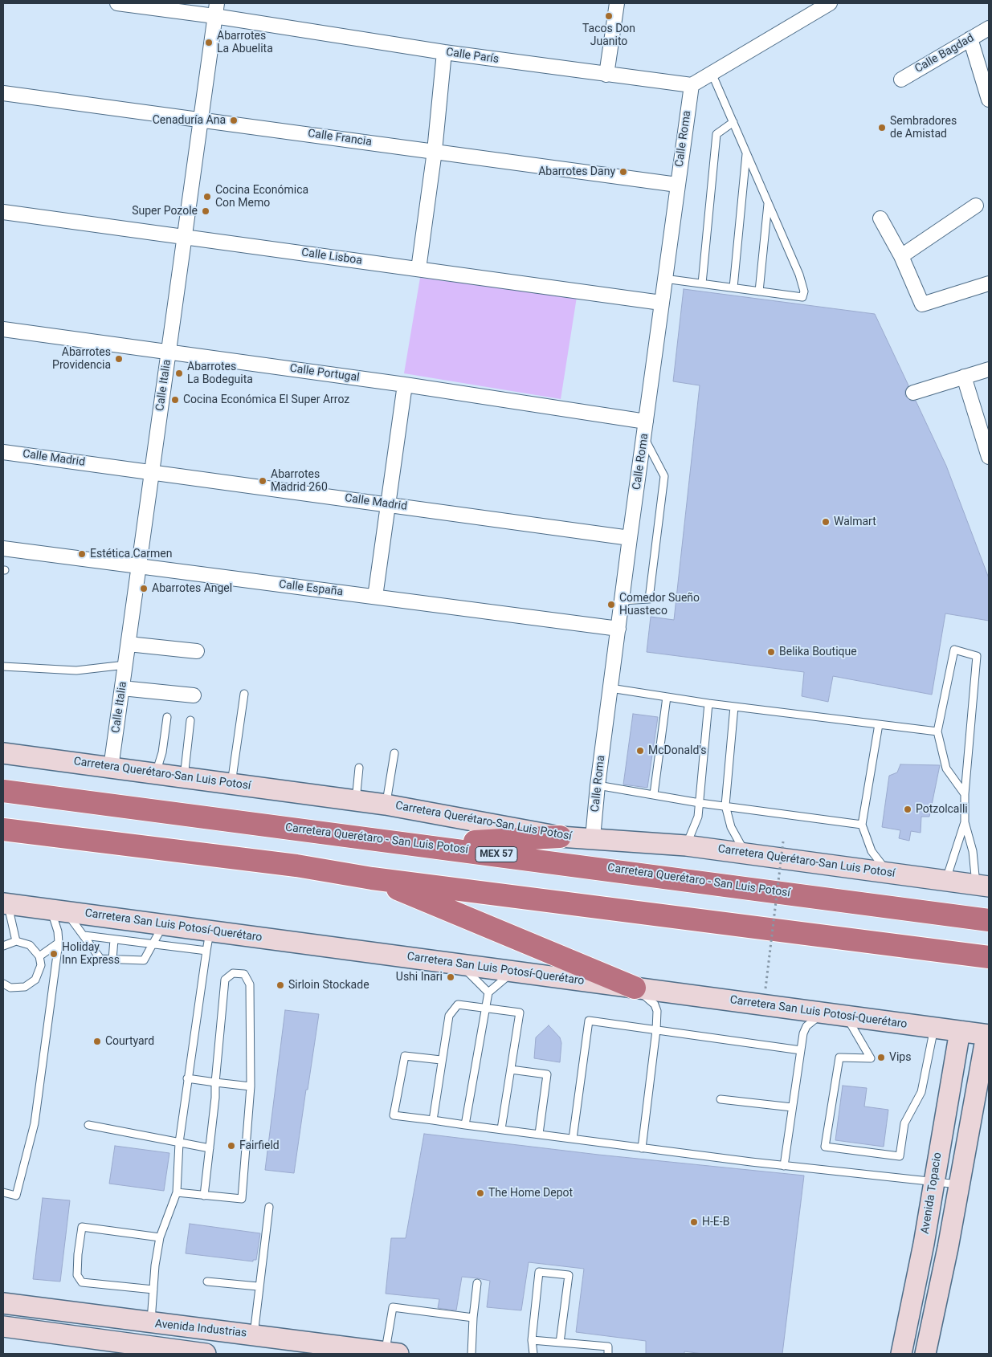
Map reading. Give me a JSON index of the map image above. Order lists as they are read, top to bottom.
{
  "streets": {
    "highway": ["Carretera Querétaro - San Luis Potosí", "MEX 57"],
    "main road": [
      "Carretera Querétaro-San Luis Potosí",
      "Carretera San Luis Potosí-Querétaro",
      "Avenida Topacio",
      "Avenida Industrias"
    ],
    "street": [
      "Calle Bagdad",
      "Calle París",
      "Calle Francia",
      "Calle Roma",
      "Calle Lisboa",
      "Calle Portugal",
      "Calle Italia",
      "Calle Madrid",
      "Calle España"
    ]
  },
  "crossings": [
    ["Calle París", "Calle Roma"],
    ["Calle París", "Calle Italia"],
    ["Calle Francia", "Calle Roma"],
    ["Calle Francia", "Calle Italia"],
    ["Calle Roma", "Calle Lisboa"],
    ["Calle Roma", "Calle Portugal"],
    ["Calle Roma", "Calle Madrid"],
    ["Calle Roma", "Calle España"],
    ["Calle Roma", "Carretera Querétaro-San Luis Potosí"],
    ["Calle Lisboa", "Calle Italia"],
    ["Calle Portugal", "Calle Italia"],
    ["Calle Italia", "Calle Madrid"],
    ["Calle Italia", "Calle España"],
    ["Calle Italia", "Carretera Querétaro-San Luis Potosí"],
    ["Carretera San Luis Potosí-Querétaro", "Avenida Topacio"]
  ],
  "places": [
    "Tacos Don Juanito",
    "Abarrotes La Abuelita",
    "Cenaduría Ana",
    "Sembradores de Amistad",
    "Abarrotes Dany",
    "Cocina Económica Con Memo",
    "Super Pozole",
    "Abarrotes Providencia",
    "Abarrotes La Bodeguita",
    "Cocina Económica El Super Arroz",
    "Abarrotes Madrid 260",
    "Walmart",
    "Estética Carmen",
    "Abarrotes Angel",
    "Comedor Sueño Huasteco",
    "Belika Boutique",
    "McDonald's",
    "Potzolcalli",
    "Holiday Inn Express",
    "Ushi Inari",
    "Sirloin Stockade",
    "Courtyard",
    "Vips",
    "Fairfield",
    "The Home Depot",
    "H-E-B"
  ]
}
